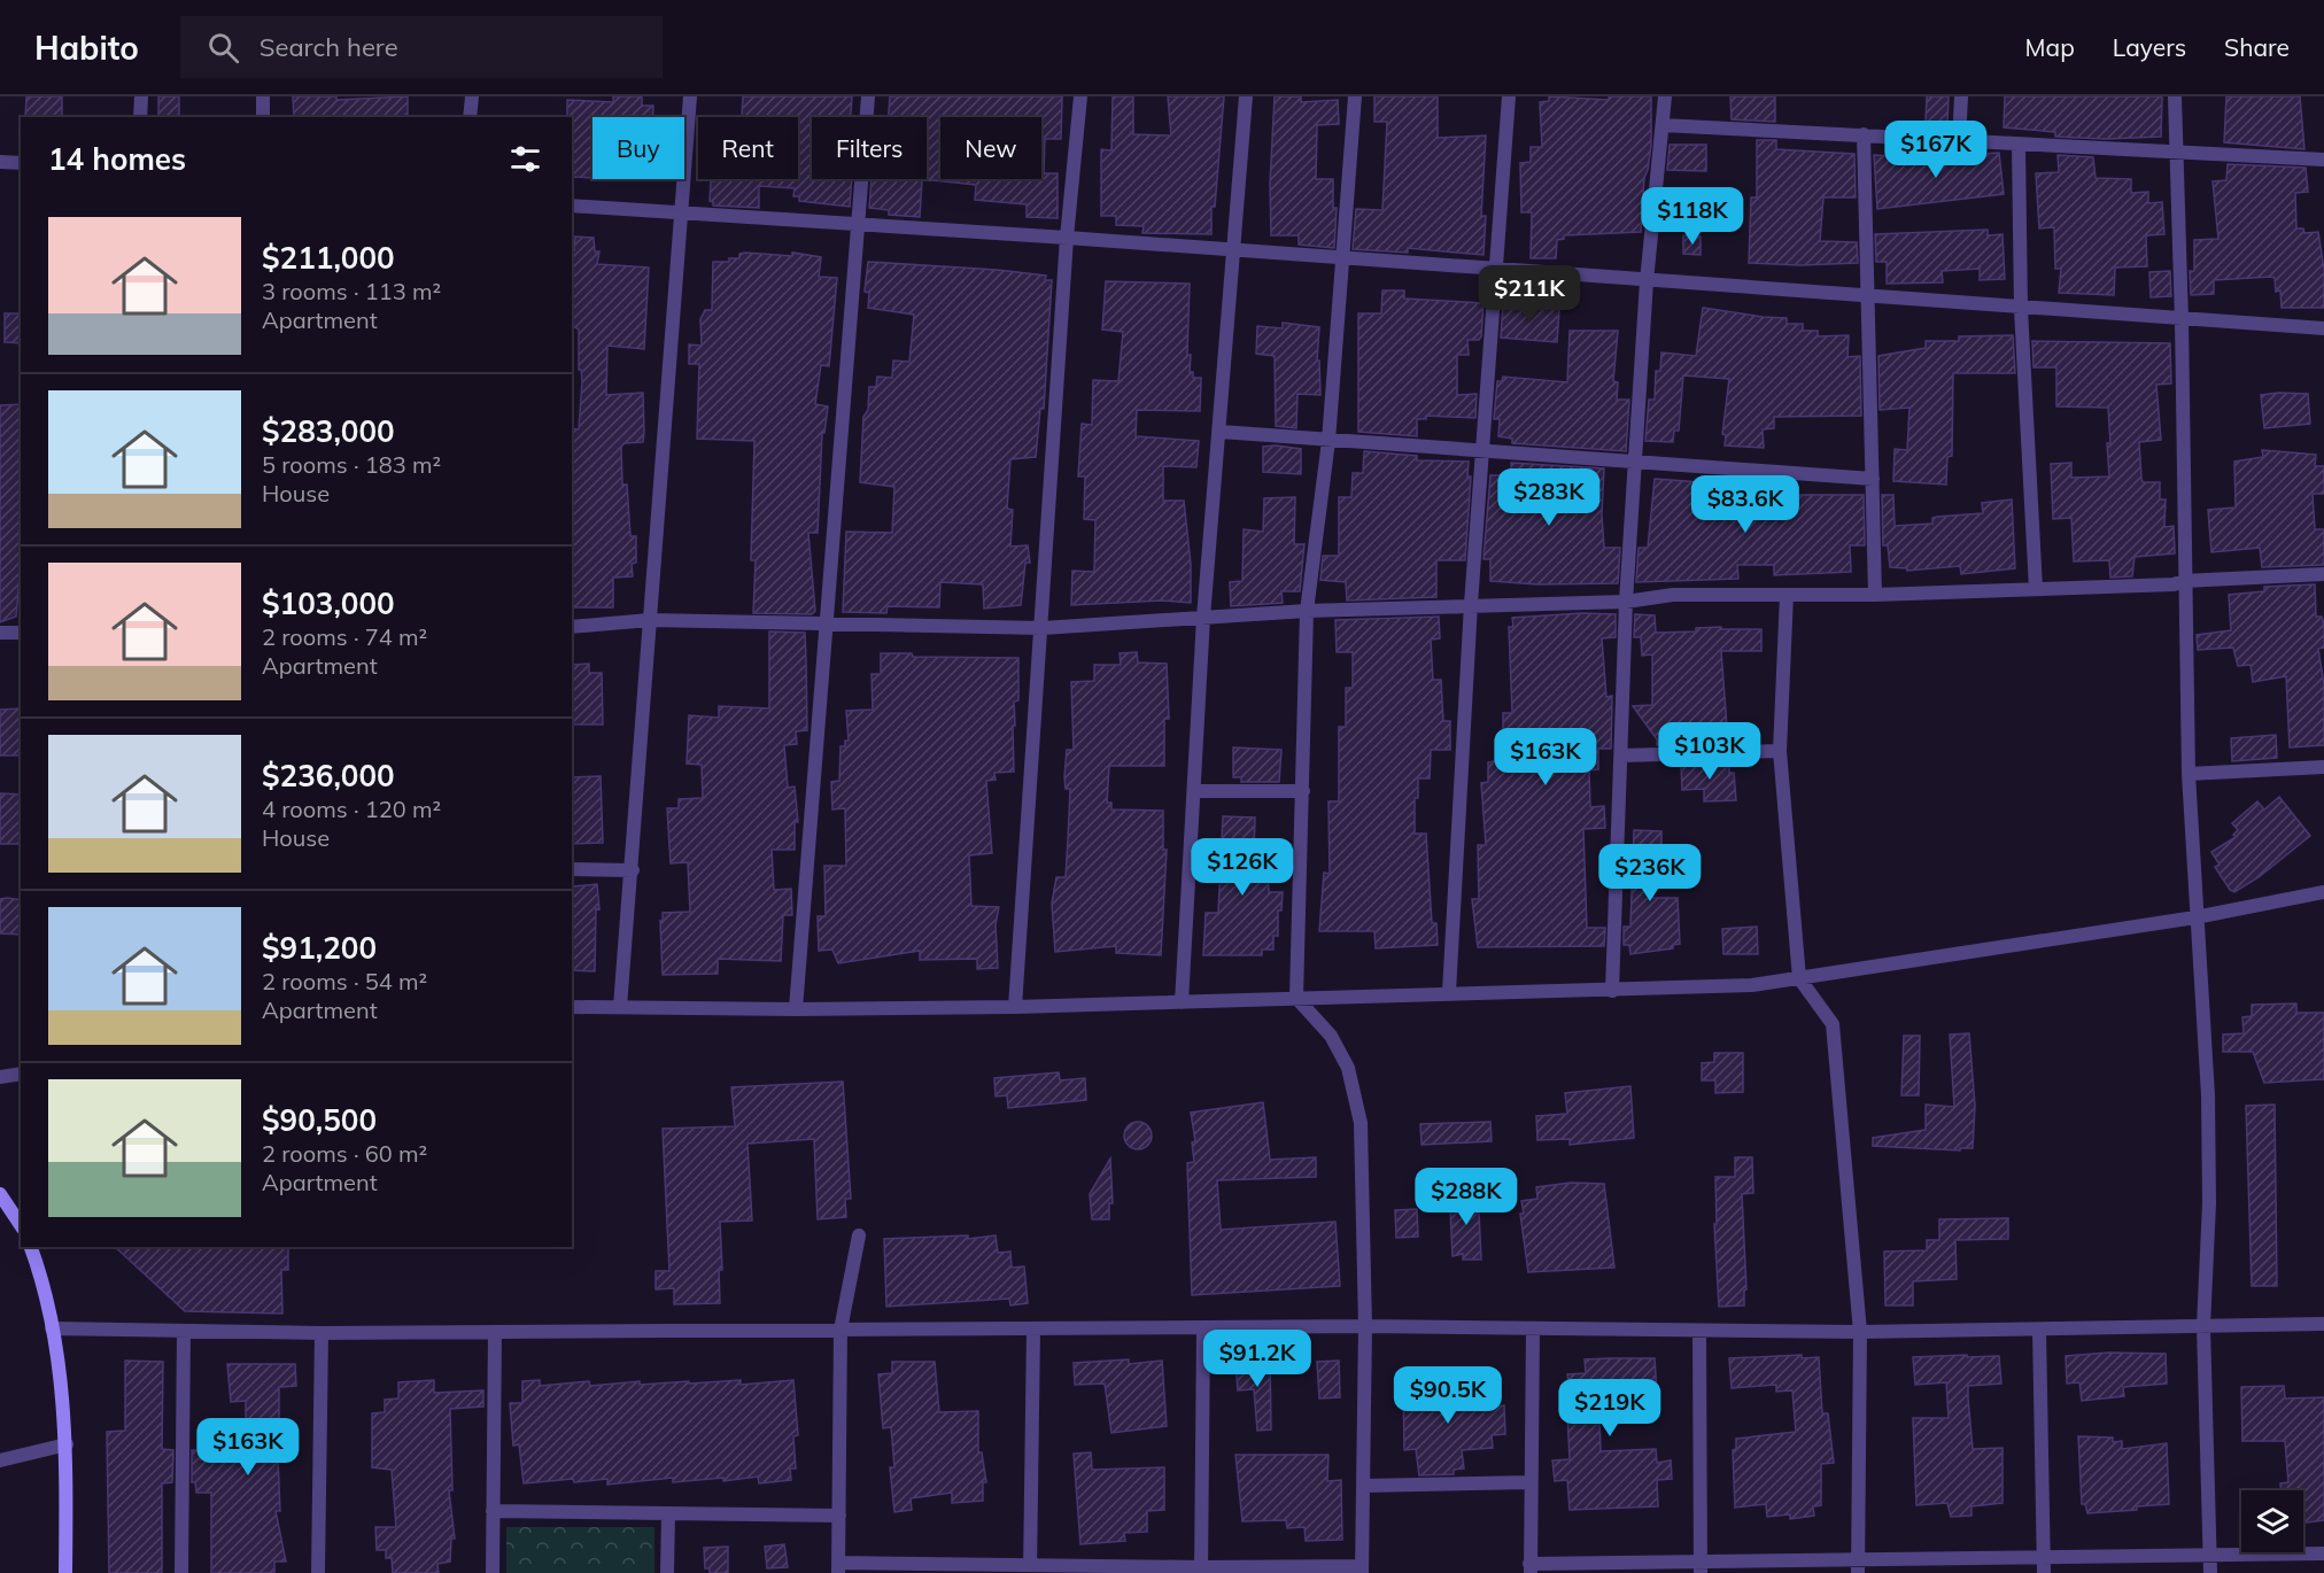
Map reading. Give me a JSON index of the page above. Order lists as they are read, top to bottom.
{
  "page": {
    "header": "Habito",
    "search": "Search here",
    "nav": ["Map", "Layers", "Share"],
    "chip": [
      "Buy",
      "Rent",
      "Filters",
      "New"
    ],
    "heading": "14 homes",
    "price": [
      "$167K",
      "$118K",
      "$211K",
      "$283K",
      "$83.6K",
      "$103K",
      "$163K",
      "$126K",
      "$236K",
      "$288K",
      "$91.2K",
      "$90.5K",
      "$219K",
      "$163K"
    ],
    "list": [
      {
        "name": "$211,000",
        "note": "3 rooms · 113 m² · Apartment"
      },
      {
        "name": "$283,000",
        "note": "5 rooms · 183 m² · House"
      },
      {
        "name": "$103,000",
        "note": "2 rooms · 74 m² · Apartment"
      },
      {
        "name": "$236,000",
        "note": "4 rooms · 120 m² · House"
      },
      {
        "name": "$91,200",
        "note": "2 rooms · 54 m² · Apartment"
      },
      {
        "name": "$90,500",
        "note": "2 rooms · 60 m² · Apartment"
      }
    ]
  }
}
